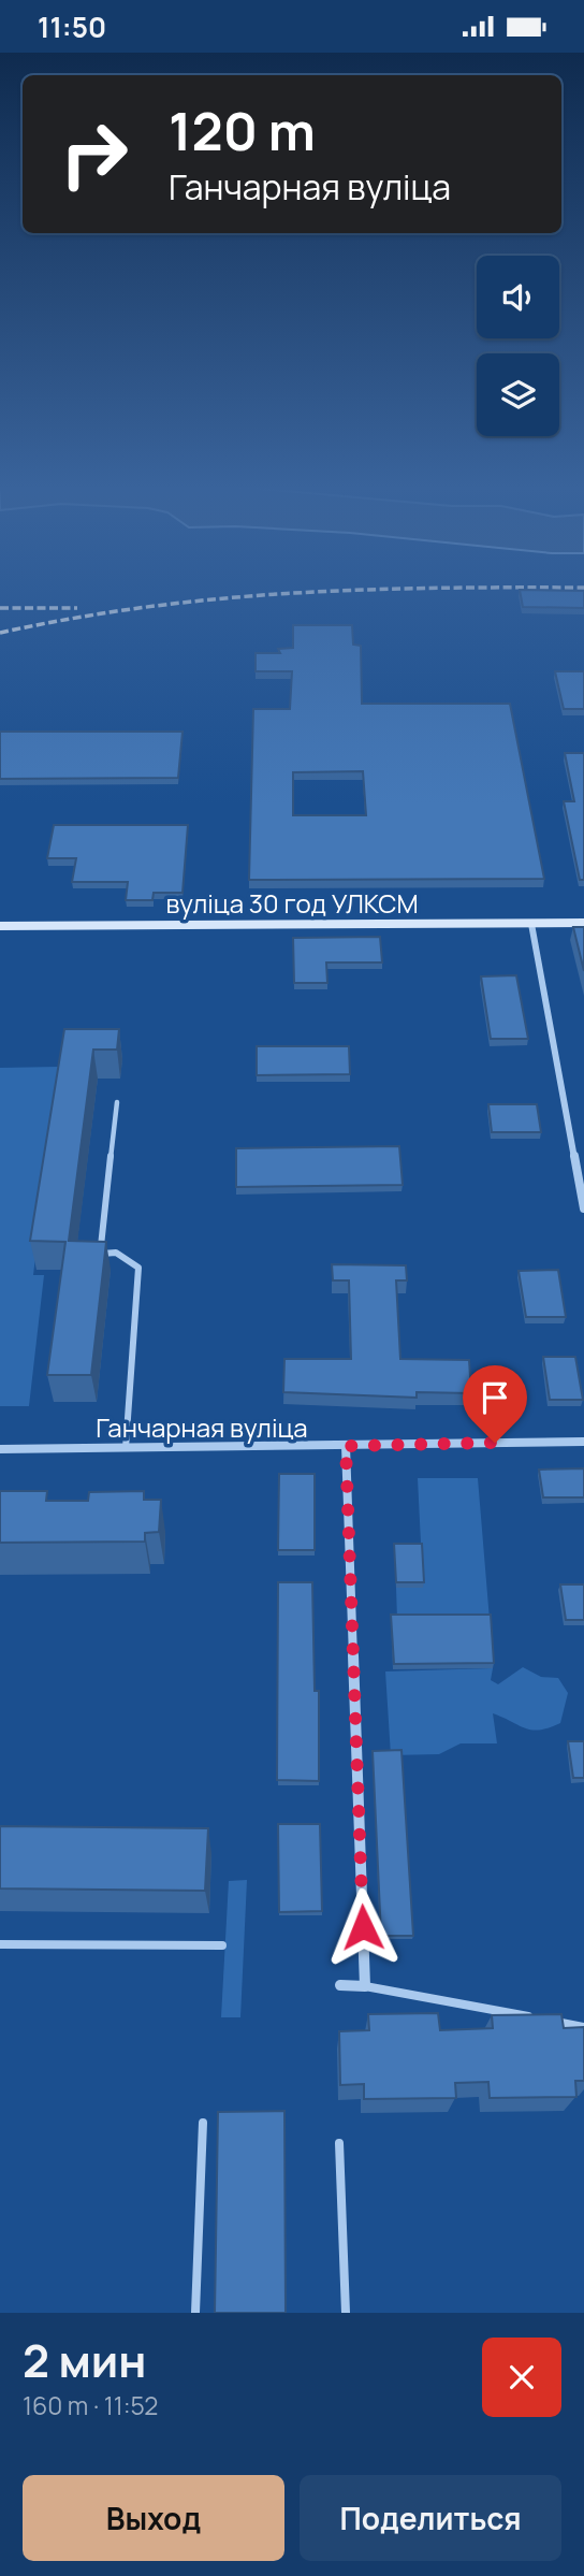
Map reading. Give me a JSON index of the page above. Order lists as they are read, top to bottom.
{
  "streets": {
    "main road": ["вуліца 30 год УЛКСМ"],
    "street": ["Ганчарная вуліца"]
  },
  "page": {
    "status": "11:50",
    "turn": ["120 m", "Ганчарная вуліца"],
    "heading": ["2 мин", "160 m · 11:52"],
    "buttons": ["Выход", "Поделиться"]
  }
}
